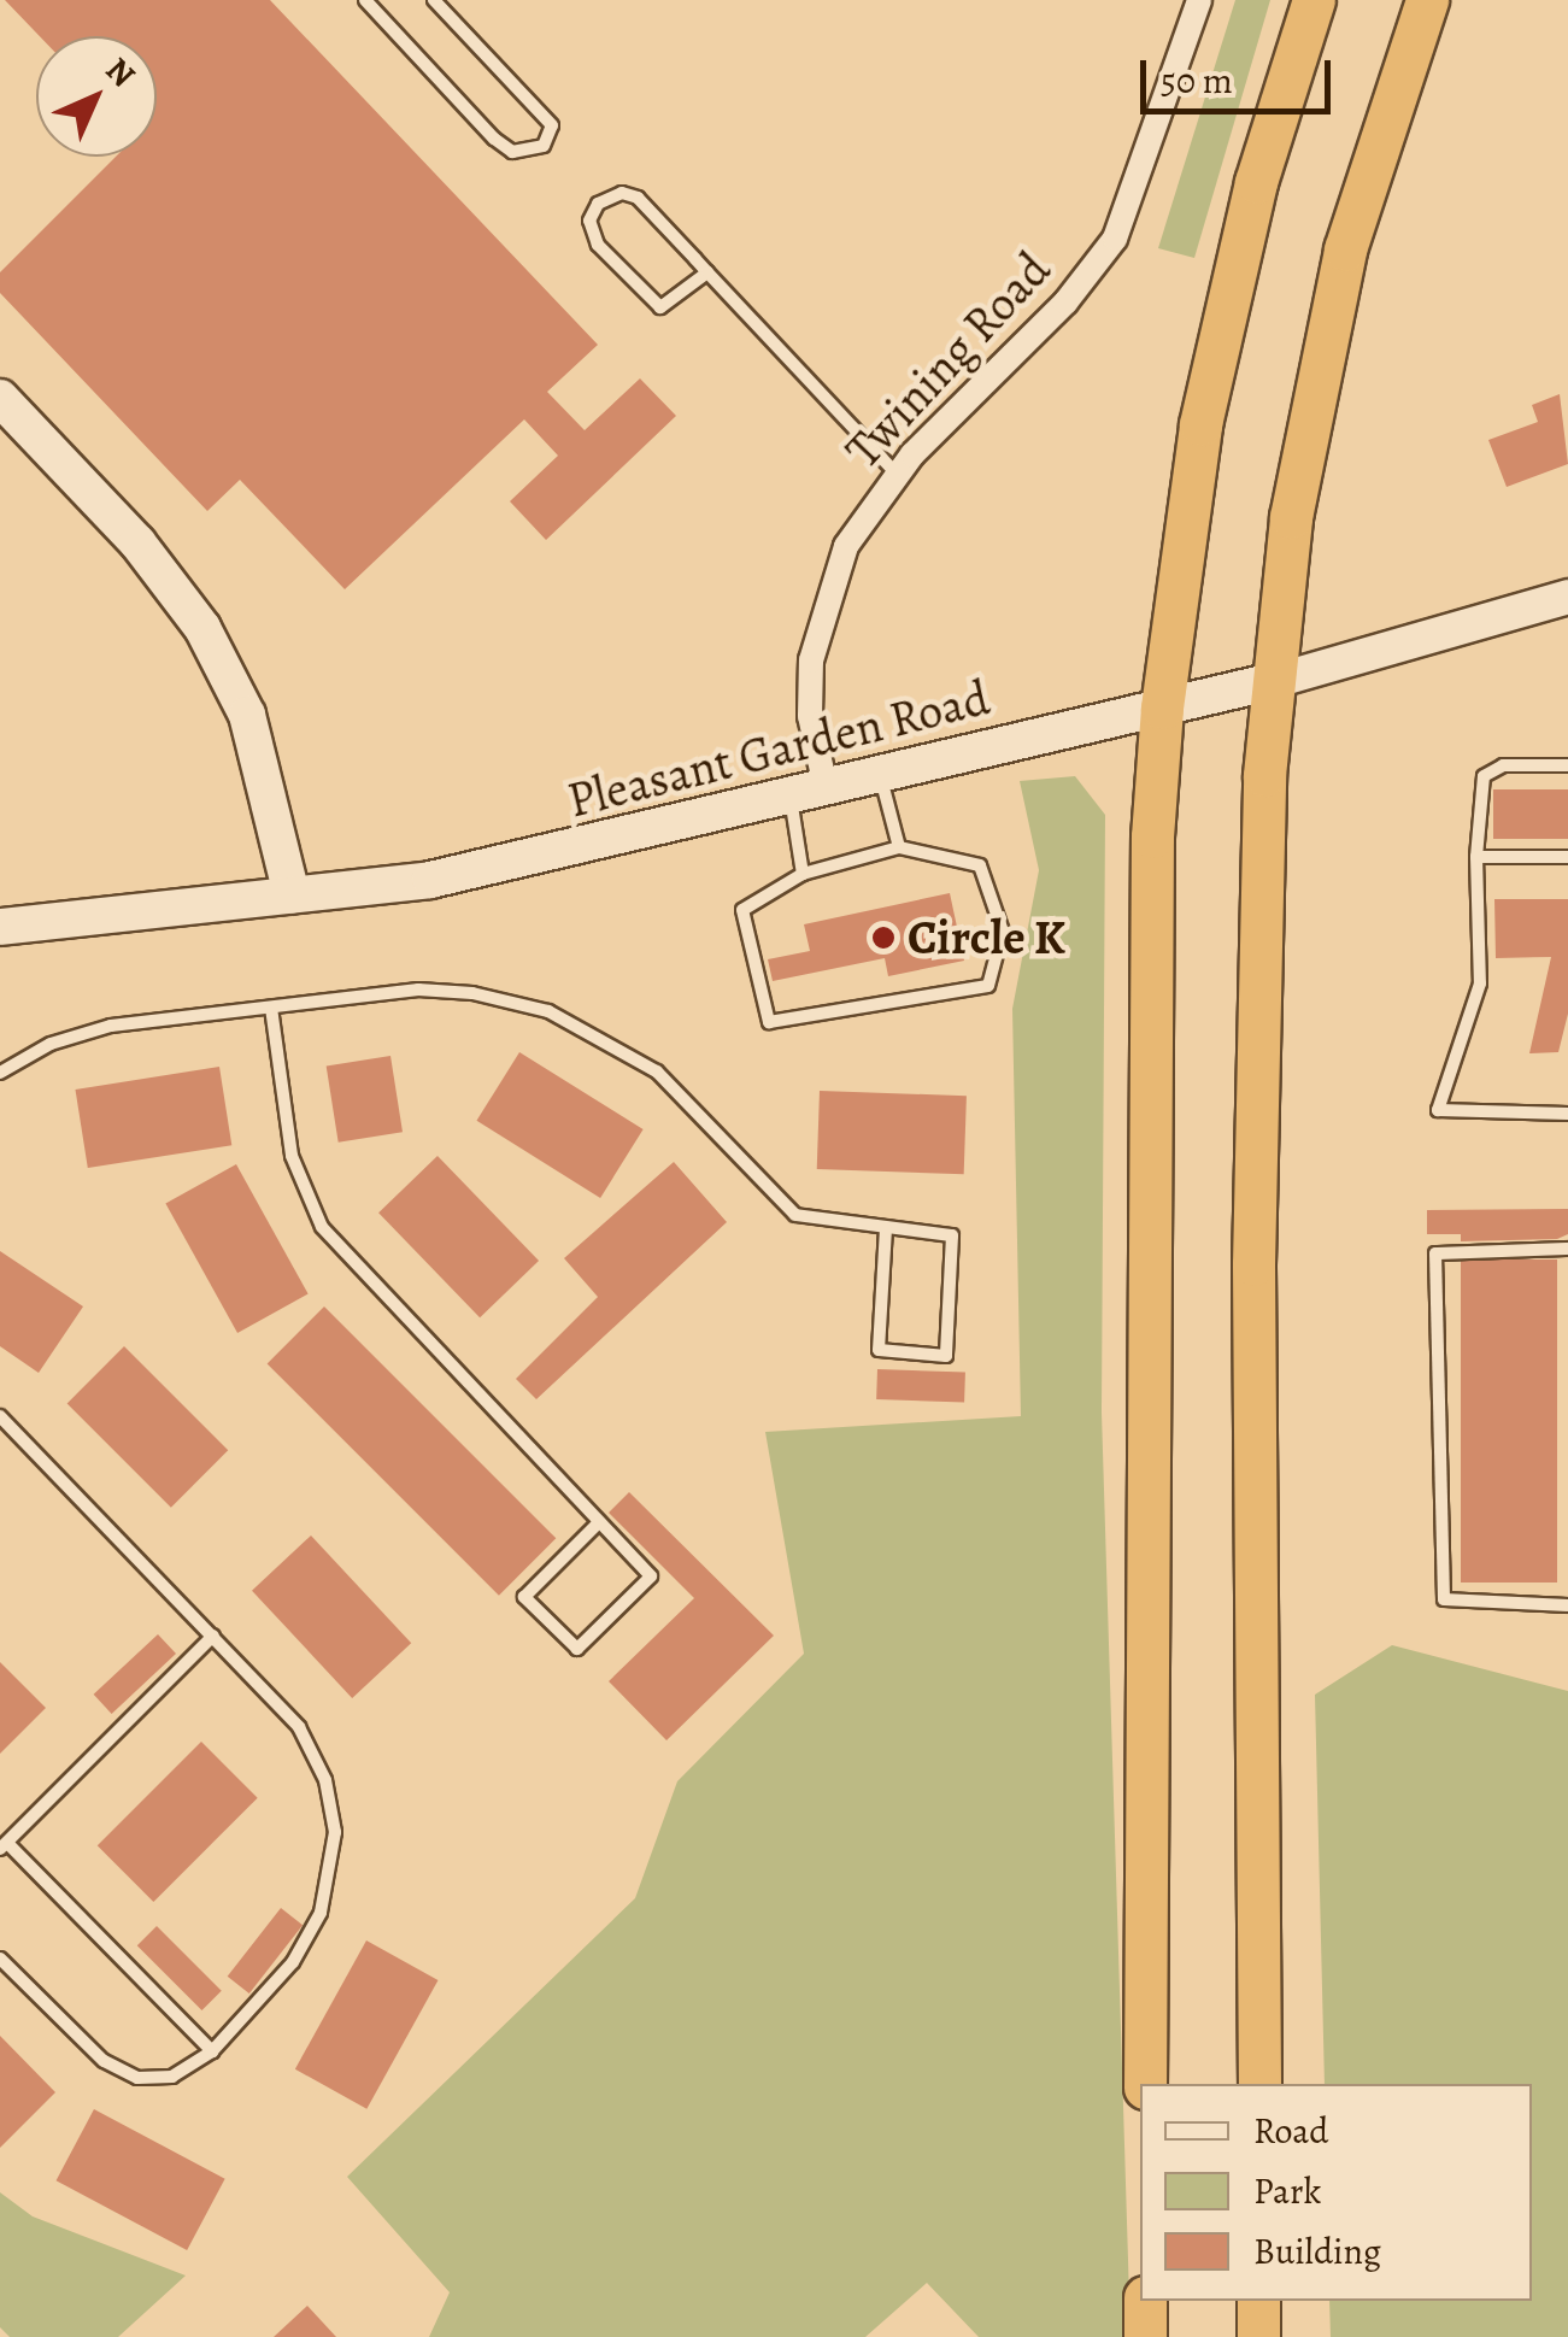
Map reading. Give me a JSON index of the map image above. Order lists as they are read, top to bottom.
{
  "streets": {
    "main road": ["Pleasant Garden Road"],
    "street": ["Twining Road"]
  },
  "crossings": [
    ["Twining Road", "Pleasant Garden Road"]
  ],
  "places": ["Circle K"],
  "legend": ["Road", "Park", "Building"],
  "scale_bar": "50 m",
  "north": "top right"
}
